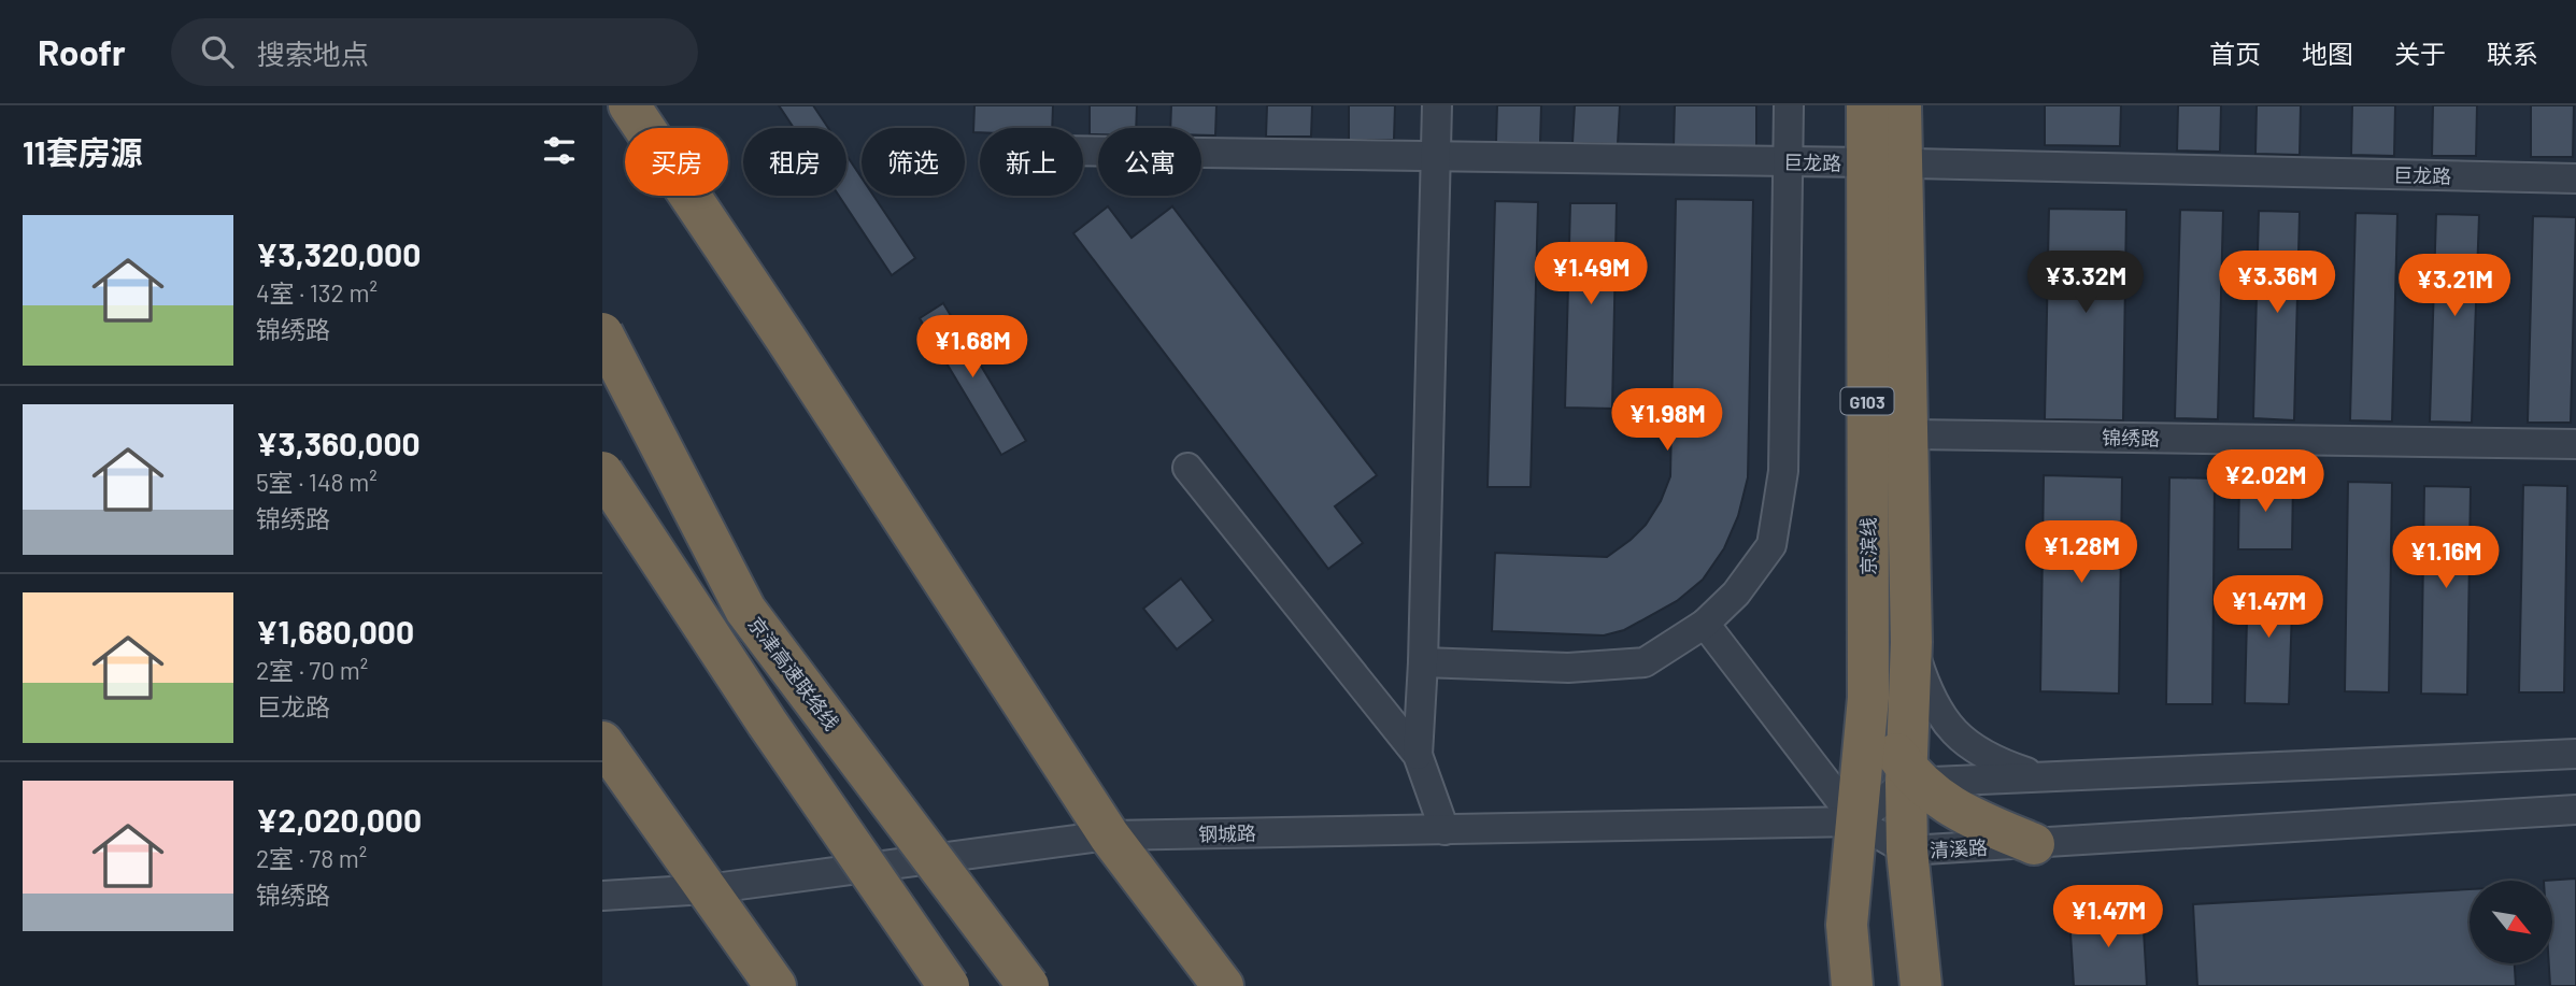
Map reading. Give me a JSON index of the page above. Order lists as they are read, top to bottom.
{
  "streets": {
    "highway": ["G103", "京滨线", "京津高速联络线"],
    "street": [
      "巨龙路",
      "锦绣路",
      "钢城路",
      "清溪路"
    ]
  },
  "crossings": [
    ["巨龙路", "京滨线"],
    ["锦绣路", "京滨线"],
    ["京滨线", "钢城路"],
    ["京滨线", "清溪路"],
    ["钢城路", "清溪路"]
  ],
  "north": "bottom right",
  "page": {
    "header": "Roofr",
    "search": "搜索地点",
    "nav": [
      "首页",
      "地图",
      "关于",
      "联系"
    ],
    "heading": "11套房源",
    "chip": [
      "买房",
      "租房",
      "筛选",
      "新上",
      "公寓"
    ],
    "list": [
      {
        "name": "¥3,320,000",
        "note": "4室 · 132 m² · 锦绣路"
      },
      {
        "name": "¥3,360,000",
        "note": "5室 · 148 m² · 锦绣路"
      },
      {
        "name": "¥1,680,000",
        "note": "2室 · 70 m² · 巨龙路"
      },
      {
        "name": "¥2,020,000",
        "note": "2室 · 78 m² · 锦绣路"
      }
    ],
    "price": [
      "¥1.49M",
      "¥3.32M",
      "¥3.36M",
      "¥3.21M",
      "¥1.68M",
      "¥1.98M",
      "¥2.02M",
      "¥1.28M",
      "¥1.16M",
      "¥1.47M",
      "¥1.47M"
    ]
  }
}
